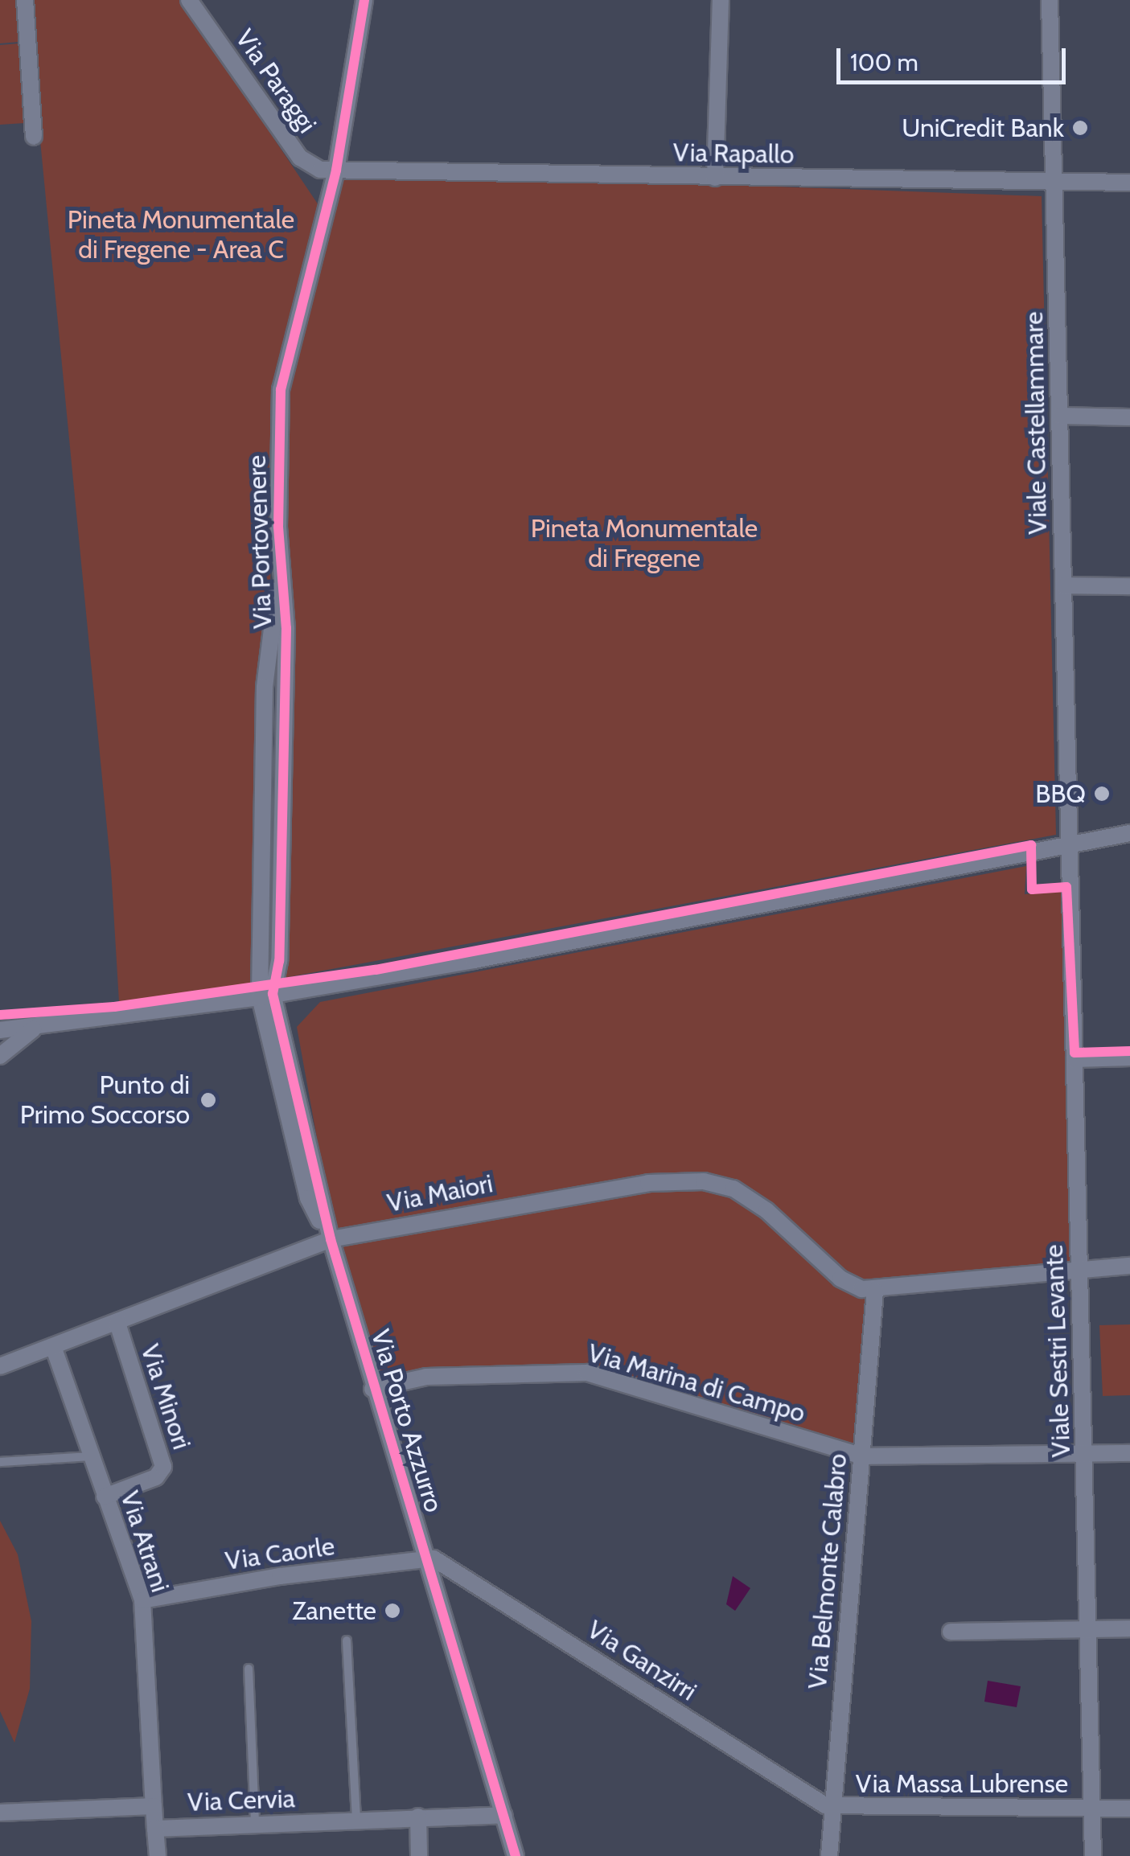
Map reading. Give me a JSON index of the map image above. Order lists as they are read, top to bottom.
{
  "streets": {
    "street": [
      "Via Paraggi",
      "Via Rapallo",
      "Viale Castellammare",
      "Via Portovenere",
      "Via Maiori",
      "Viale Sestri Levante",
      "Via Marina di Campo",
      "Via Minori",
      "Via Porto Azzurro",
      "Via Atrani",
      "Via Caorle",
      "Via Belmonte Calabro",
      "Via Ganzirri",
      "Via Massa Lubrense",
      "Via Cervia"
    ]
  },
  "crossings": [
    ["Via Paraggi", "Via Rapallo"],
    ["Via Paraggi", "Via Portovenere"],
    ["Via Rapallo", "Viale Castellammare"],
    ["Via Rapallo", "Via Portovenere"],
    ["Viale Castellammare", "Viale Sestri Levante"],
    ["Via Portovenere", "Via Porto Azzurro"],
    ["Via Maiori", "Via Minori"],
    ["Via Maiori", "Via Porto Azzurro"],
    ["Via Maiori", "Via Atrani"],
    ["Via Maiori", "Via Belmonte Calabro"],
    ["Viale Sestri Levante", "Via Marina di Campo"],
    ["Viale Sestri Levante", "Via Massa Lubrense"],
    ["Via Marina di Campo", "Via Porto Azzurro"],
    ["Via Marina di Campo", "Via Belmonte Calabro"],
    ["Via Minori", "Via Atrani"],
    ["Via Porto Azzurro", "Via Caorle"],
    ["Via Porto Azzurro", "Via Ganzirri"],
    ["Via Porto Azzurro", "Via Cervia"],
    ["Via Atrani", "Via Caorle"],
    ["Via Atrani", "Via Cervia"],
    ["Via Caorle", "Via Ganzirri"],
    ["Via Belmonte Calabro", "Via Ganzirri"],
    ["Via Belmonte Calabro", "Via Massa Lubrense"],
    ["Via Ganzirri", "Via Massa Lubrense"]
  ],
  "parks": ["Pineta Monumentale di Fregene - Area C", "Pineta Monumentale di Fregene"],
  "places": [
    "UniCredit Bank",
    "BBQ",
    "Punto di Primo Soccorso",
    "Zanette"
  ],
  "scale_bar": "100 m"
}
